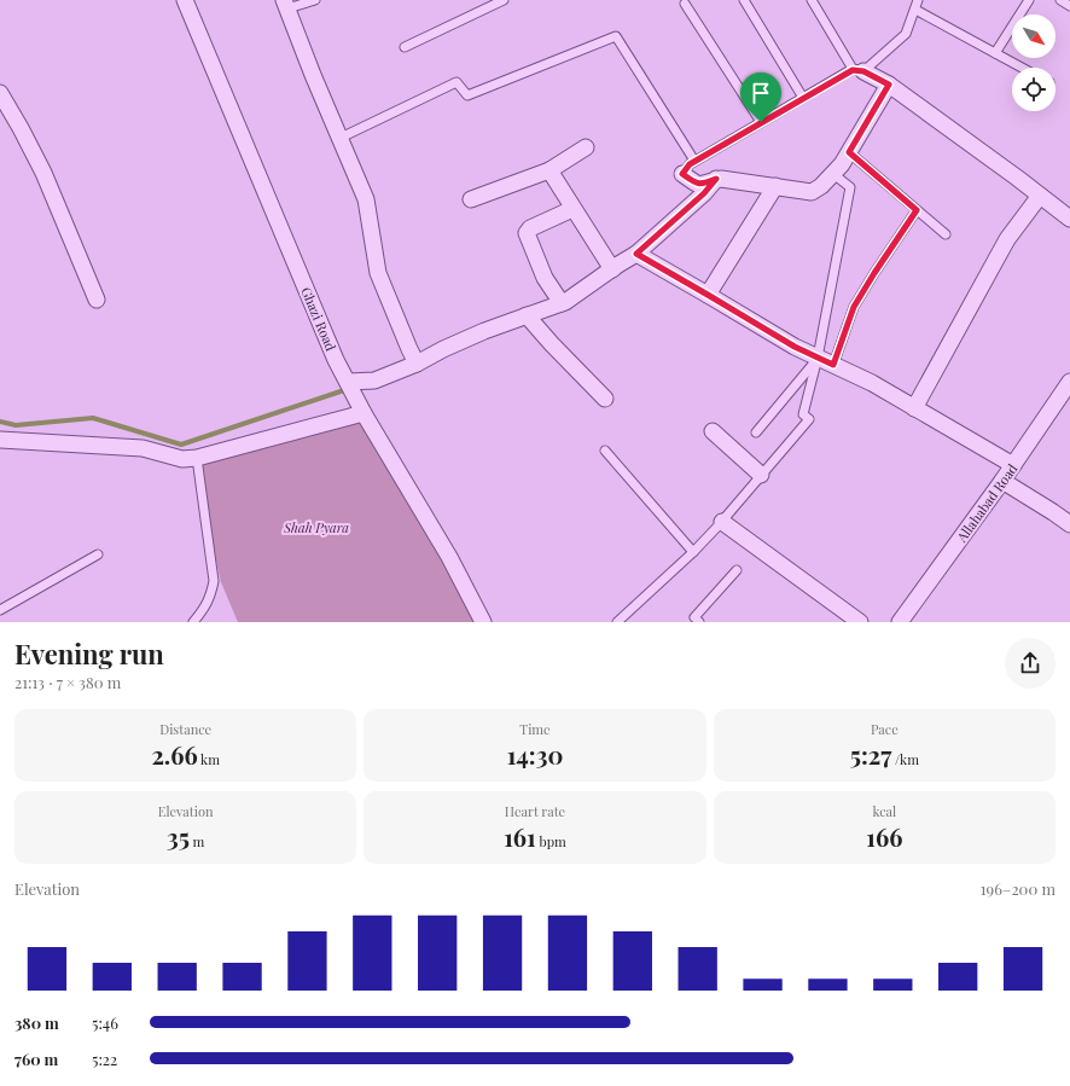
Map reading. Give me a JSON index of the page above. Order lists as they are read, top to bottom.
{
  "streets": {
    "street": ["Ghazi Road", "Allahabad Road"]
  },
  "parks": ["Shah Pyara"],
  "north": "bottom right",
  "page": {
    "heading": ["Evening run", "21:13 · 7 × 380 m"],
    "stats": [
      ["Distance", "2.66 km"],
      ["Time", "14:30"],
      ["Pace", "5:27 /km"],
      ["Elevation", "35 m"],
      ["Heart rate", "161 bpm"],
      ["kcal", "166"]
    ],
    "chart": ["Elevation", "196–200 m"],
    "list": [
      {
        "name": "380 m",
        "note": "5:46"
      },
      {
        "name": "760 m",
        "note": "5:22"
      }
    ]
  }
}
